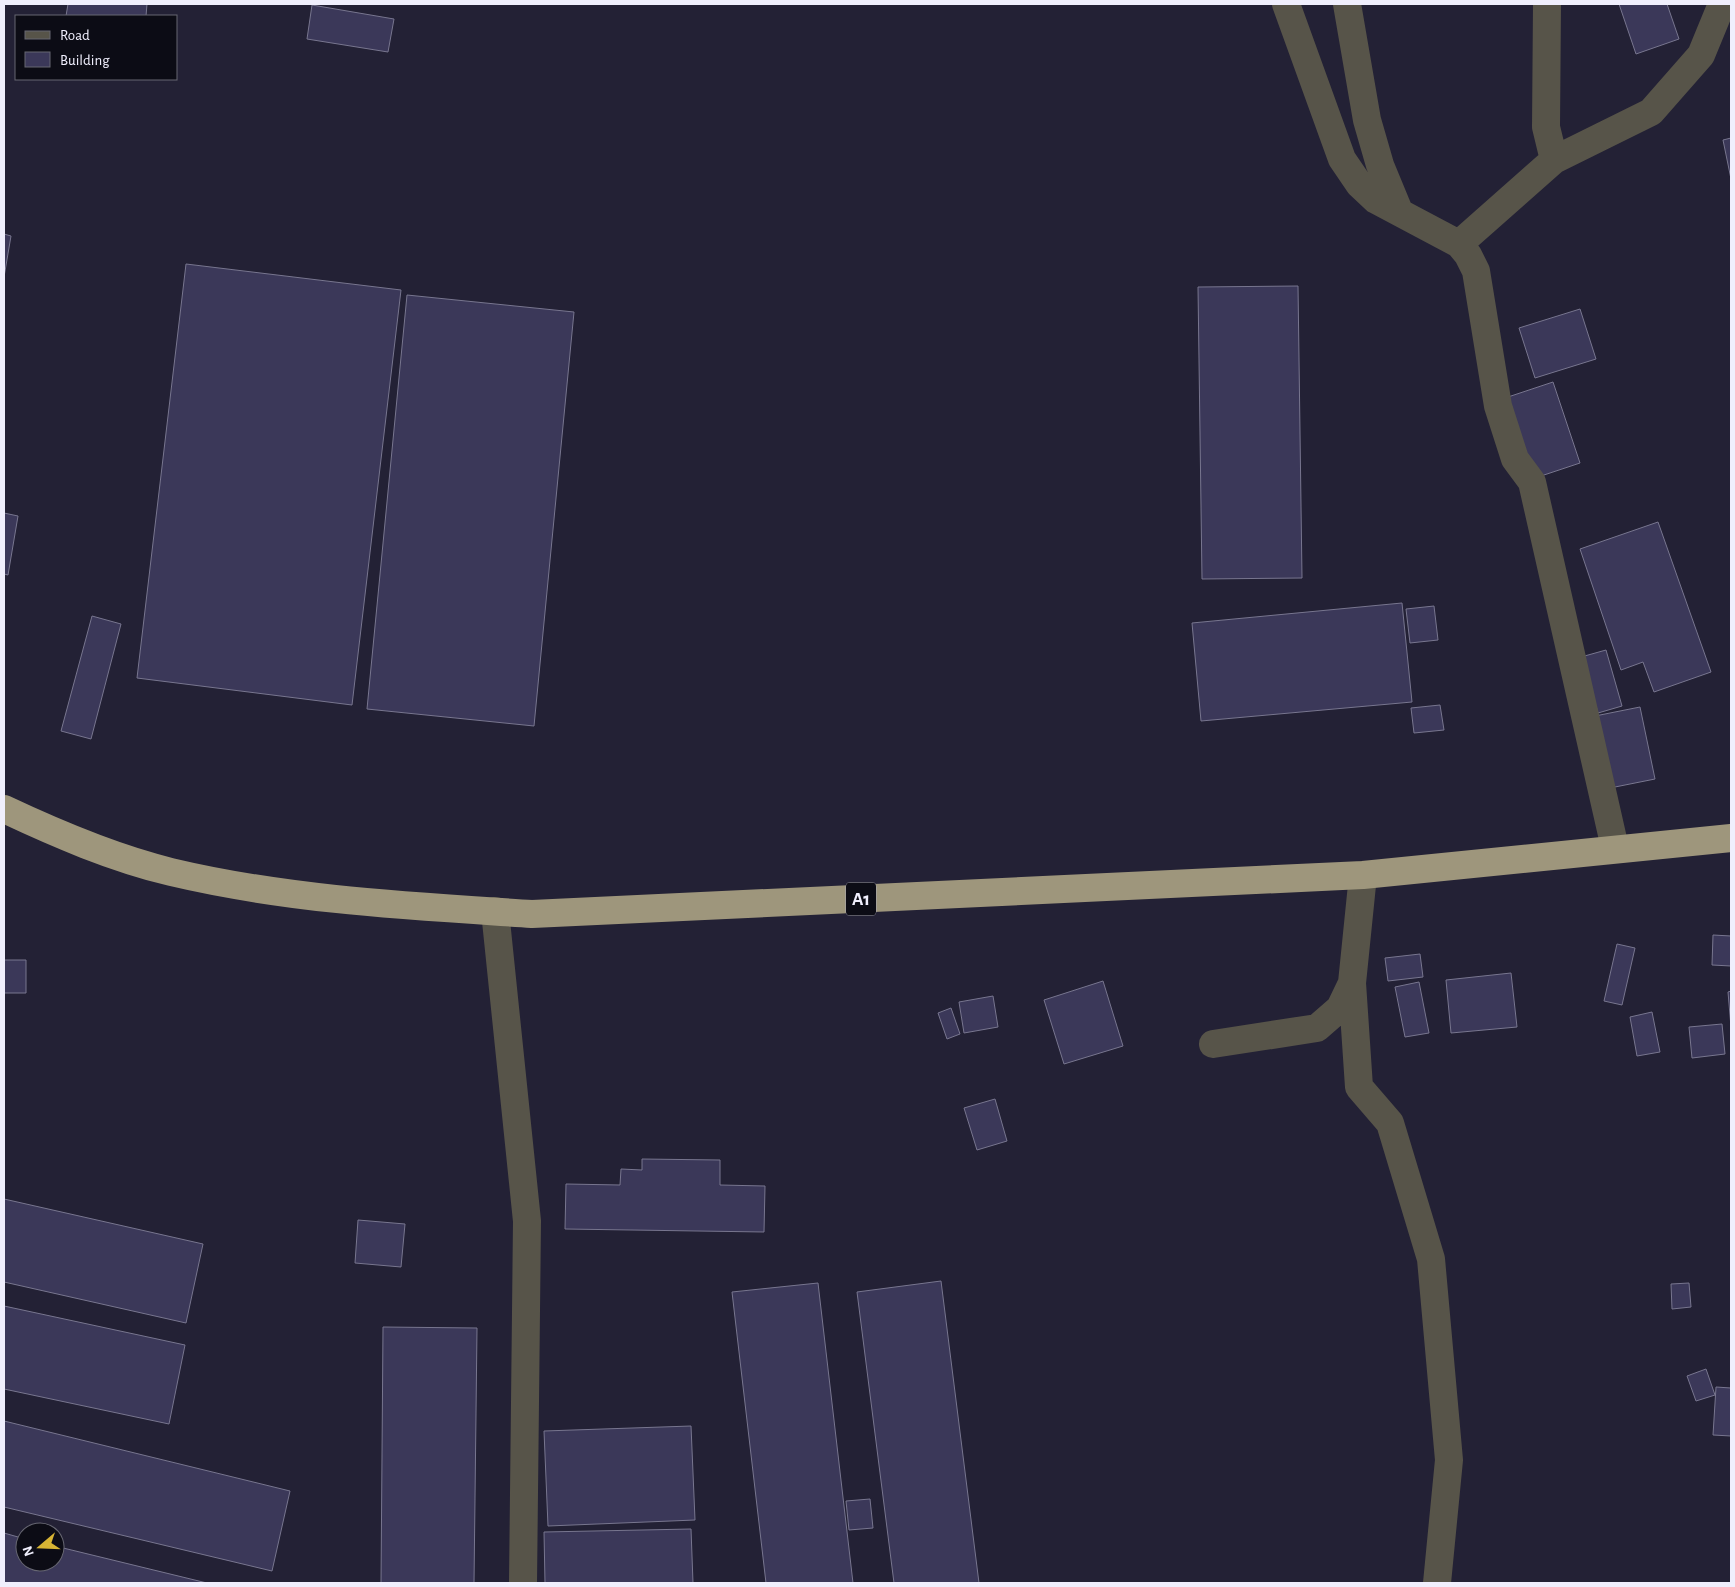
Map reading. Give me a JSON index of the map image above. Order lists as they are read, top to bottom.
{
  "streets": {
    "highway": ["A1"]
  },
  "legend": ["Road", "Building"],
  "north": "left"
}
